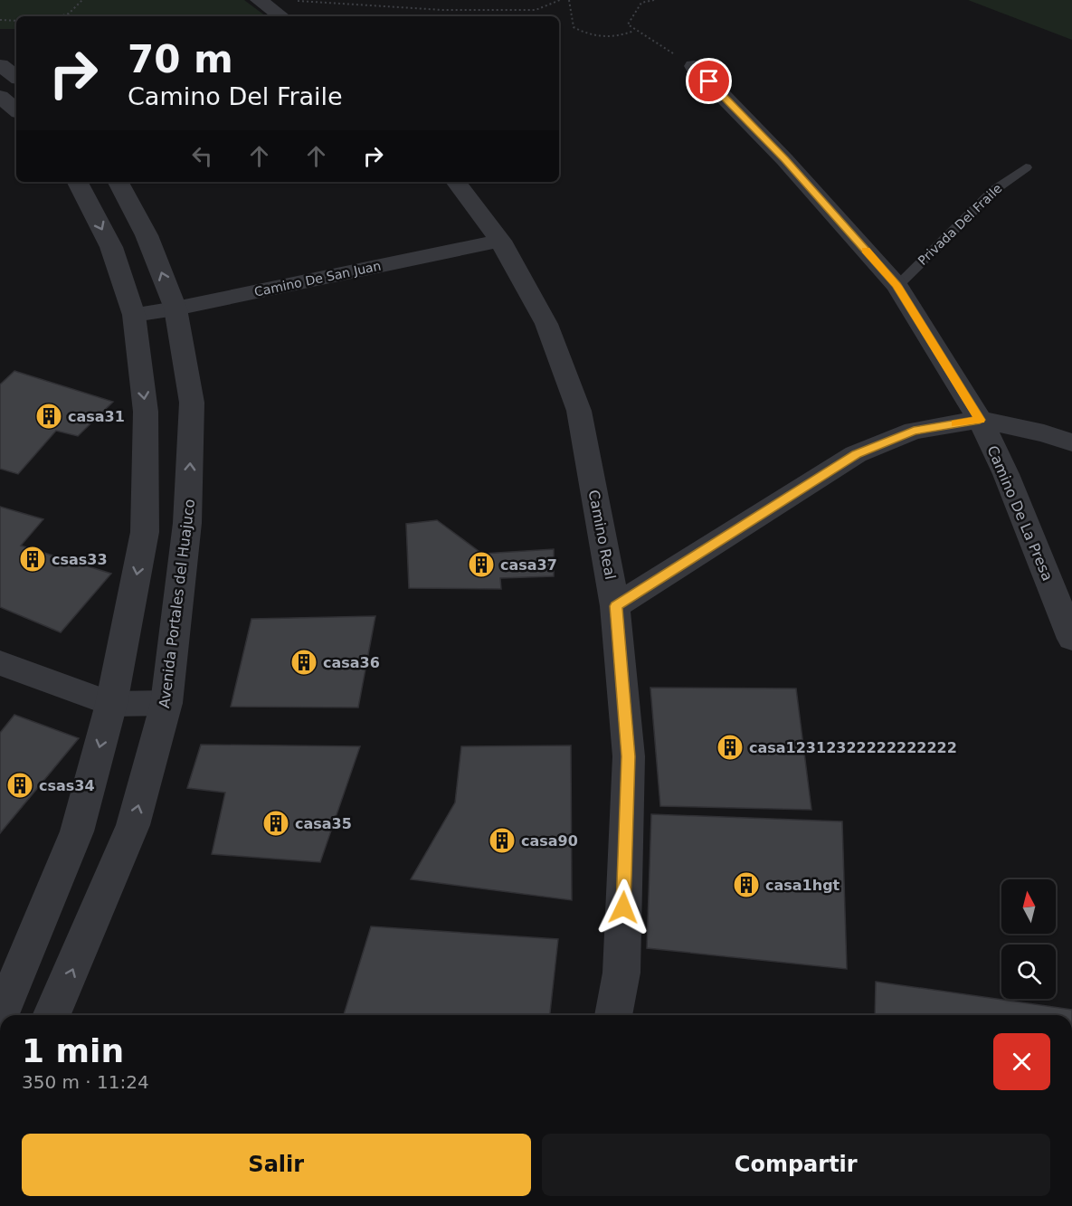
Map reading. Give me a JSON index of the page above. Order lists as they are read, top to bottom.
{
  "streets": {
    "street": [
      "Camino De San Juan",
      "Camino De La Presa",
      "Camino Real",
      "Avenida Portales del Huajuco"
    ],
    "lane": ["Privada Del Fraile"]
  },
  "crossings": [
    ["Privada Del Fraile", "Camino De La Presa"],
    ["Camino De San Juan", "Camino Real"],
    ["Camino De San Juan", "Avenida Portales del Huajuco"]
  ],
  "places": {
    "building": [
      "casa31",
      "csas33",
      "casa37",
      "casa36",
      "casa12312322222222222",
      "csas34",
      "casa35",
      "casa90",
      "casa1hgt"
    ]
  },
  "north": "top",
  "page": {
    "turn": ["70 m", "Camino Del Fraile"],
    "heading": ["1 min", "350 m · 11:24"],
    "buttons": ["Salir", "Compartir"]
  }
}
